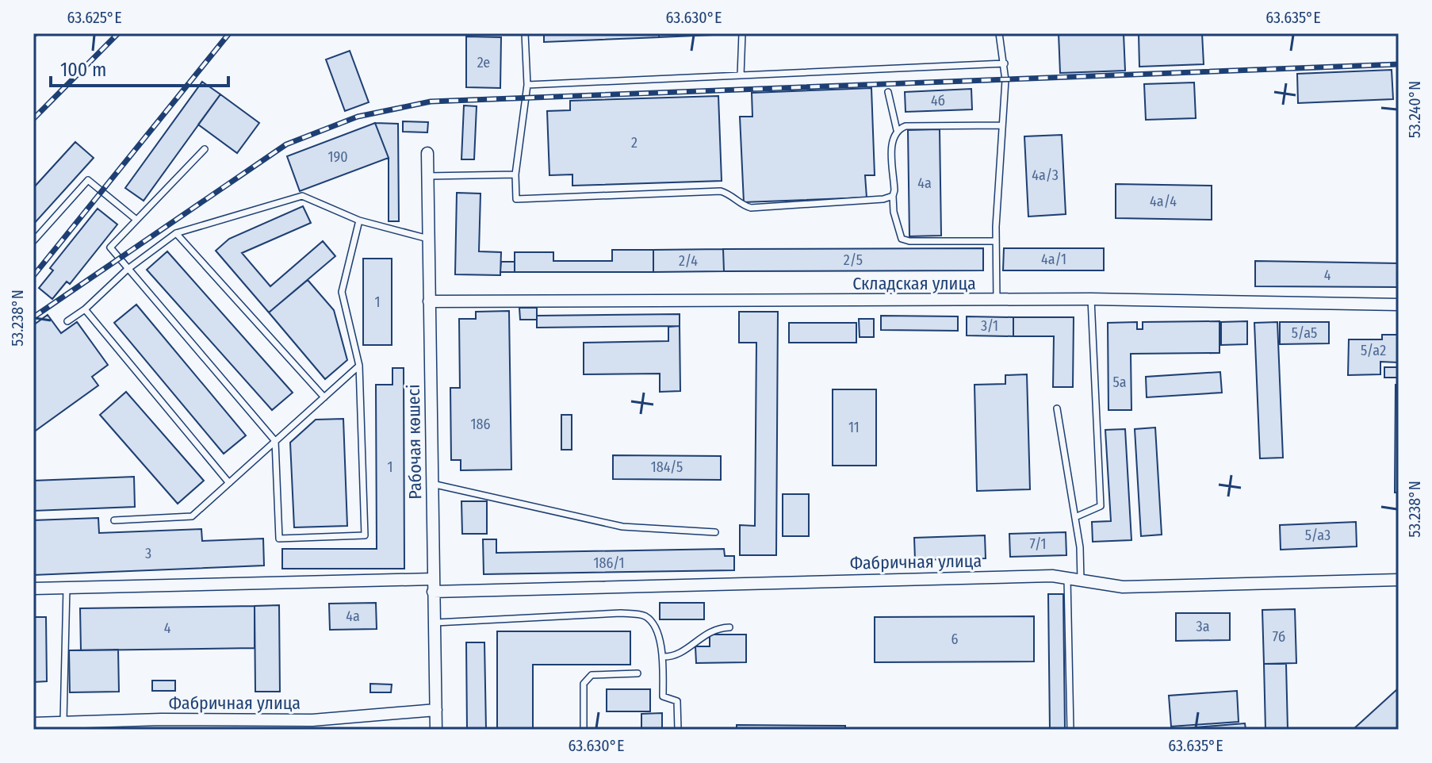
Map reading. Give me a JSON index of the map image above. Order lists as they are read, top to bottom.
{
  "streets": {
    "street": ["Складская улица", "Рабочая көшесі", "Фабричная улица"]
  },
  "crossings": [
    ["Складская улица", "Рабочая көшесі"],
    ["Рабочая көшесі", "Фабричная улица"]
  ],
  "house_numbers": [
    "2е",
    "4б",
    "2",
    "190",
    "4а/3",
    "4а",
    "4а/4",
    "4а/1",
    "2/5",
    "2/4",
    "4",
    "1",
    "3/1",
    "5/а5",
    "5/а2",
    "5а",
    "186",
    "11",
    "1",
    "184/5",
    "5/а3",
    "7/1",
    "3",
    "186/1",
    "4а",
    "3а",
    "4",
    "7б",
    "6"
  ],
  "scale_bar": "100 m",
  "coordinates": [
    "63.625°E",
    "63.630°E",
    "63.635°E",
    "53.240°N",
    "53.238°N"
  ]
}
